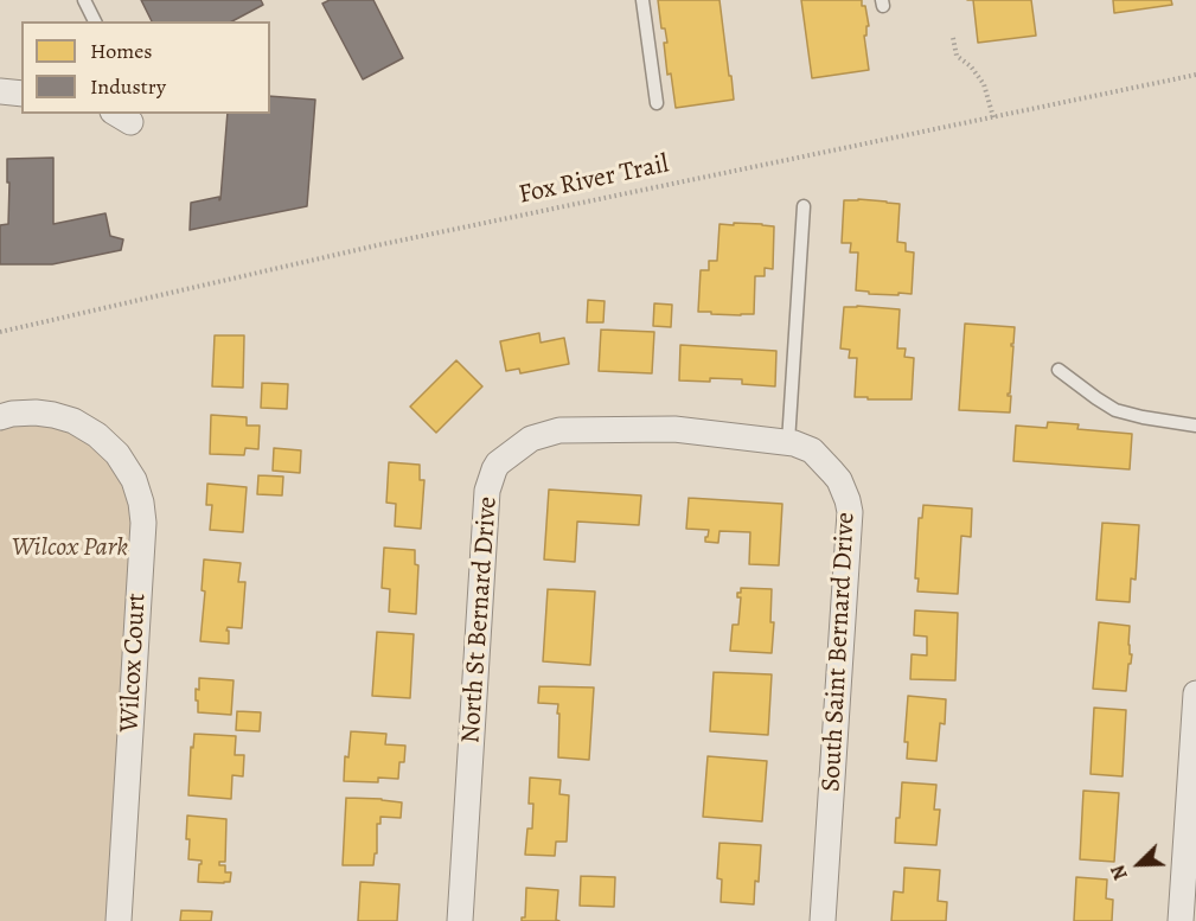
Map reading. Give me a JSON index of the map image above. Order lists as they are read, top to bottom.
{
  "streets": {
    "street": ["North St Bernard Drive", "South Saint Bernard Drive", "Wilcox Court"],
    "path": ["Fox River Trail"]
  },
  "crossings": [
    ["North St Bernard Drive", "South Saint Bernard Drive"]
  ],
  "parks": ["Wilcox Park"],
  "legend": ["Homes", "Industry"],
  "north": "bottom left"
}
